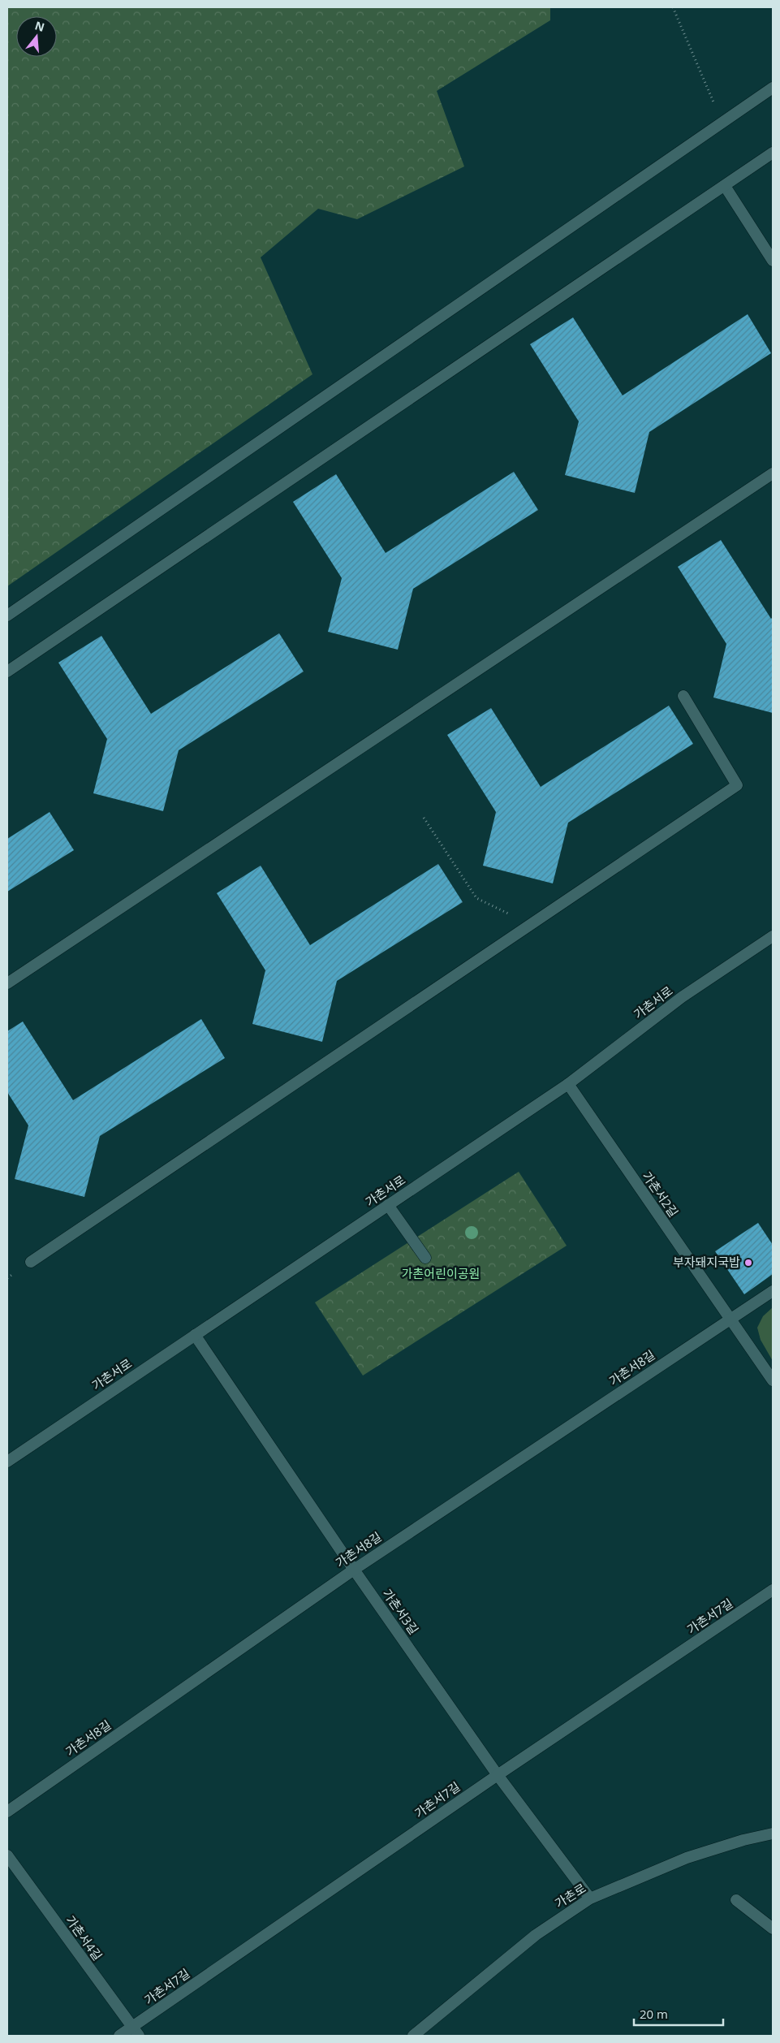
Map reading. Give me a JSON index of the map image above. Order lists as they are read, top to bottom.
{
  "streets": {
    "street": [
      "가촌서로",
      "가촌서2길",
      "가촌서8길",
      "가촌서3길",
      "가촌서7길",
      "가촌로",
      "가촌서4길"
    ]
  },
  "crossings": [
    ["가촌서로", "가촌서2길"],
    ["가촌서로", "가촌서3길"],
    ["가촌서2길", "가촌서8길"],
    ["가촌서8길", "가촌서3길"],
    ["가촌서3길", "가촌서7길"],
    ["가촌서3길", "가촌로"],
    ["가촌서7길", "가촌서4길"]
  ],
  "parks": ["가촌어린이공원"],
  "places": ["부자돼지국밥"],
  "scale_bar": "20 m",
  "north": "top"
}
